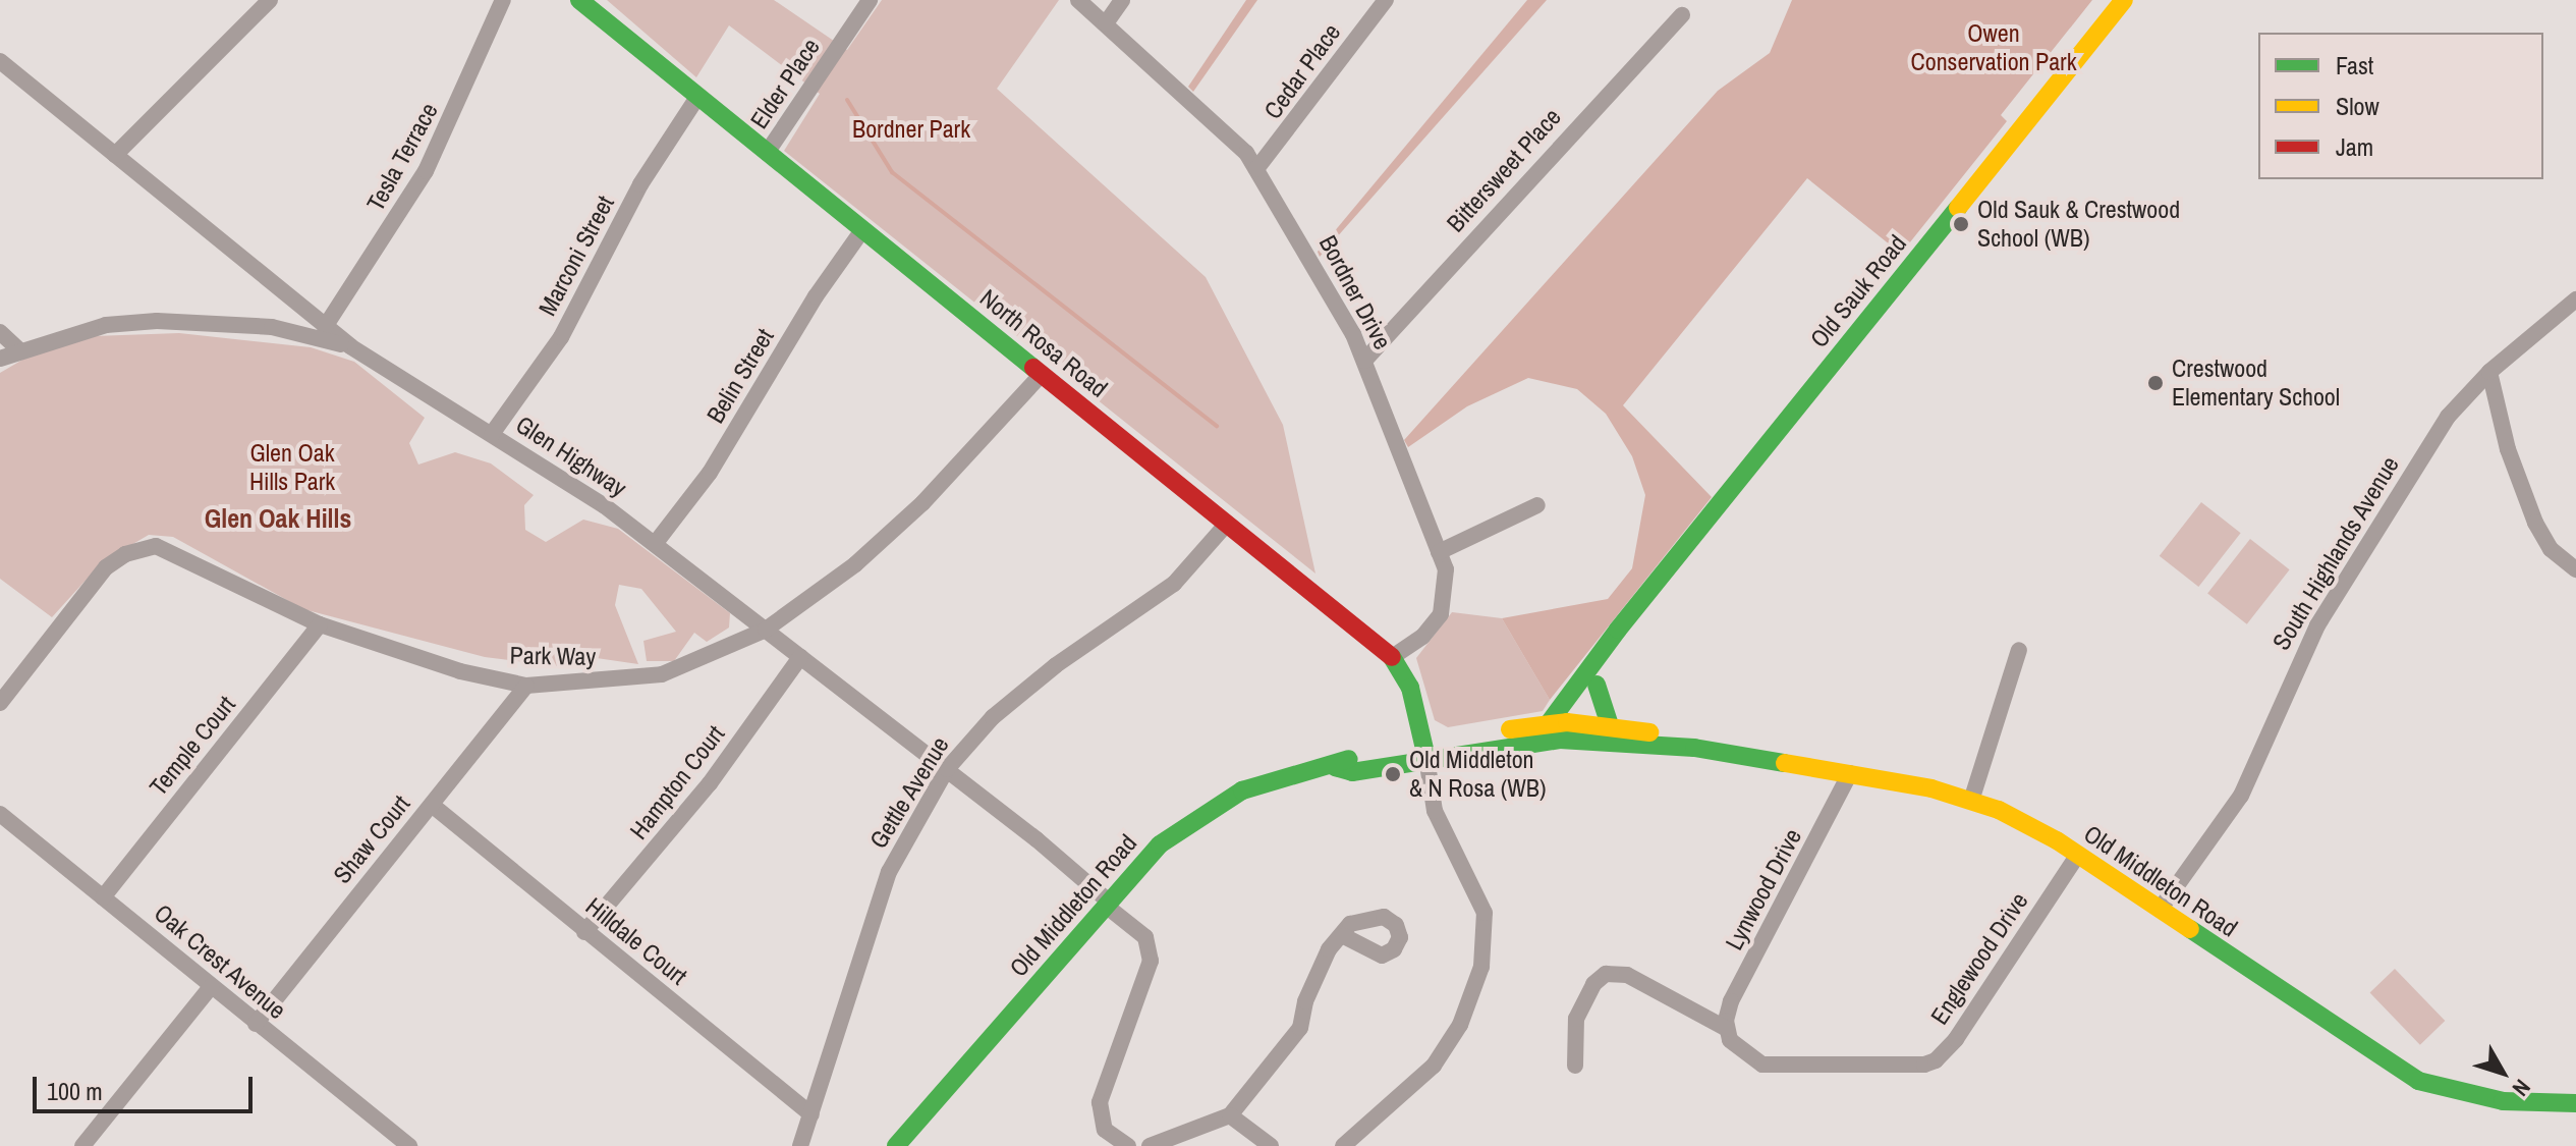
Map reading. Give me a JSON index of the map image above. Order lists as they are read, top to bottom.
{
  "streets": {
    "street": [
      "Cedar Place",
      "Elder Place",
      "Tesla Terrace",
      "Bittersweet Place",
      "Marconi Street",
      "Old Sauk Road",
      "Bordner Drive",
      "North Rosa Road",
      "Belin Street",
      "Glen Highway",
      "South Highlands Avenue",
      "Park Way",
      "Temple Court",
      "Hampton Court",
      "Gettle Avenue",
      "Shaw Court",
      "Old Middleton Road",
      "Lynwood Drive",
      "Hilldale Court",
      "Englewood Drive",
      "Oak Crest Avenue"
    ]
  },
  "crossings": [
    ["Cedar Place", "Bordner Drive"],
    ["Elder Place", "North Rosa Road"],
    ["Tesla Terrace", "Glen Highway"],
    ["Bittersweet Place", "Bordner Drive"],
    ["Marconi Street", "North Rosa Road"],
    ["Marconi Street", "Glen Highway"],
    ["Old Sauk Road", "Old Middleton Road"],
    ["Bordner Drive", "North Rosa Road"],
    ["North Rosa Road", "Belin Street"],
    ["North Rosa Road", "Park Way"],
    ["North Rosa Road", "Gettle Avenue"],
    ["North Rosa Road", "Old Middleton Road"],
    ["Belin Street", "Glen Highway"],
    ["Glen Highway", "Park Way"],
    ["Glen Highway", "Hampton Court"],
    ["Glen Highway", "Gettle Avenue"],
    ["Glen Highway", "Old Middleton Road"],
    ["South Highlands Avenue", "Old Middleton Road"],
    ["Park Way", "Temple Court"],
    ["Park Way", "Shaw Court"],
    ["Temple Court", "Oak Crest Avenue"],
    ["Hampton Court", "Hilldale Court"],
    ["Gettle Avenue", "Hilldale Court"],
    ["Shaw Court", "Hilldale Court"],
    ["Shaw Court", "Oak Crest Avenue"],
    ["Old Middleton Road", "Lynwood Drive"],
    ["Old Middleton Road", "Englewood Drive"],
    ["Lynwood Drive", "Englewood Drive"]
  ],
  "districts": ["Glen Oak Hills"],
  "parks": ["Owen Conservation Park", "Bordner Park", "Glen Oak Hills Park"],
  "places": ["Old Sauk & Crestwood School (WB)", "Crestwood Elementary School", "Old Middleton & N Rosa (WB)"],
  "legend": ["Fast", "Slow", "Jam"],
  "scale_bar": "100 m",
  "north": "bottom right"
}
